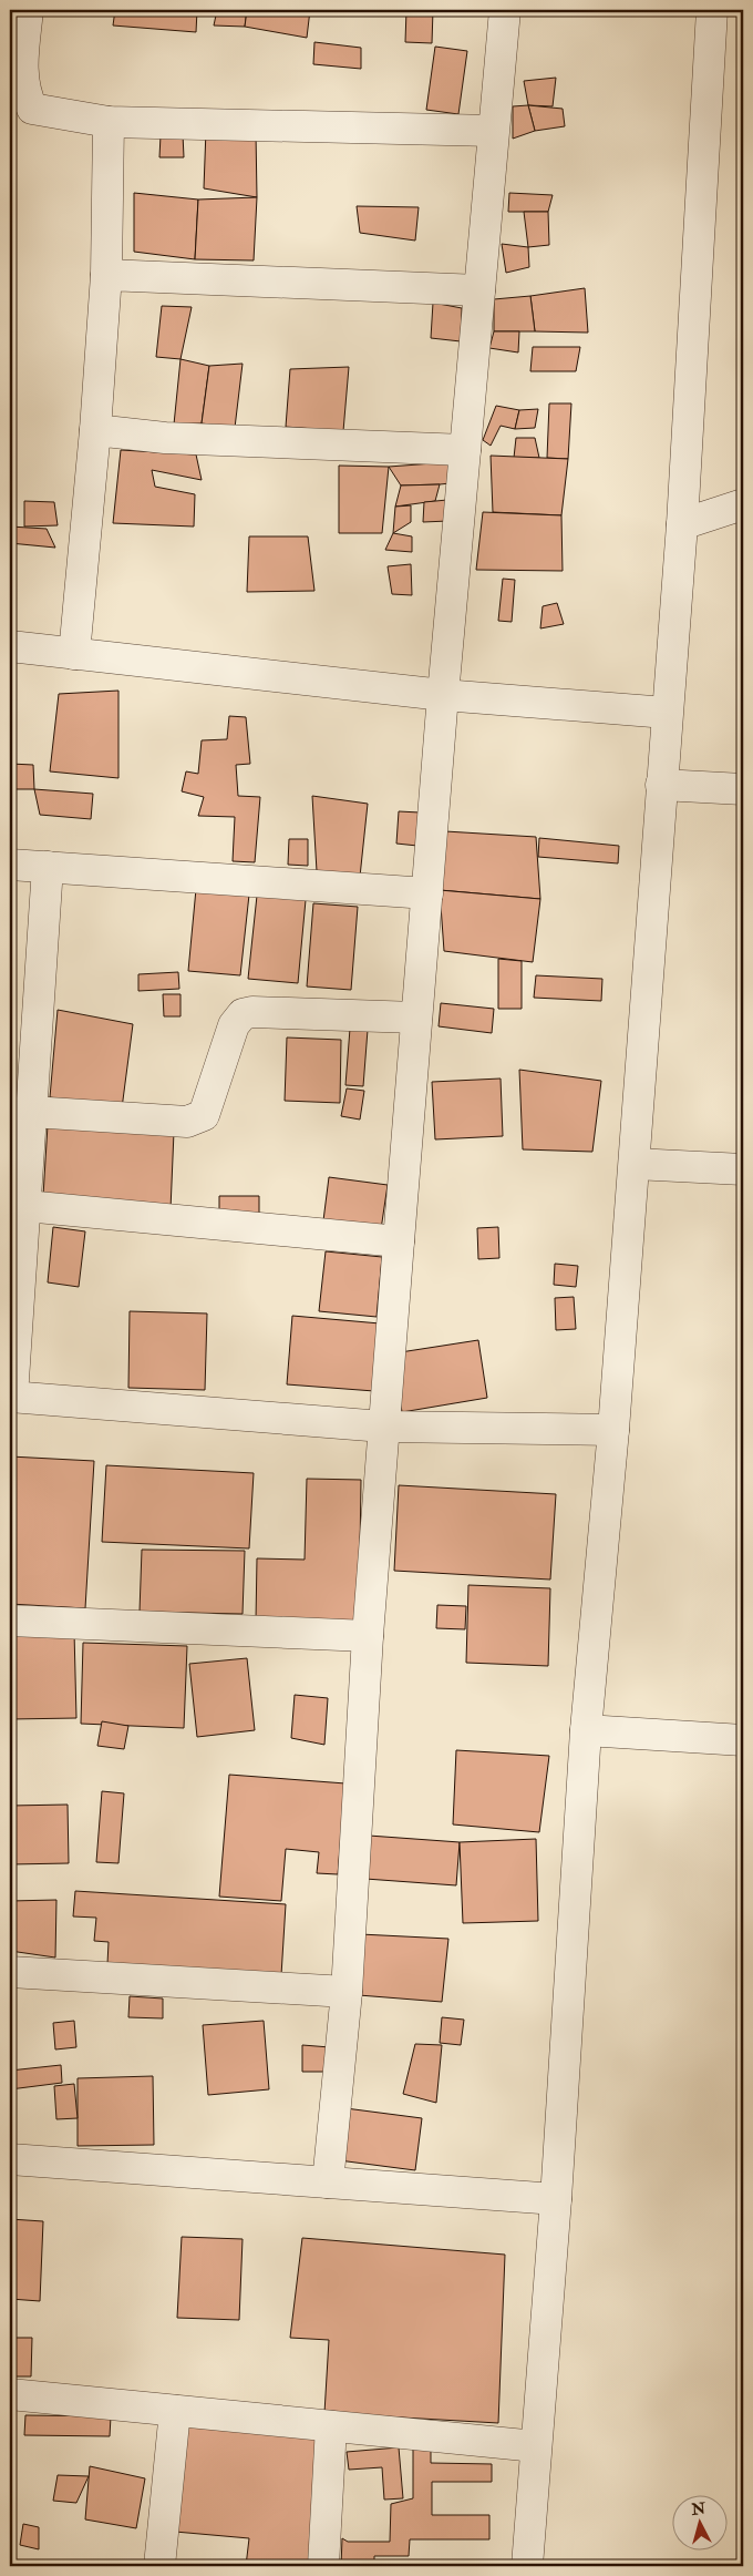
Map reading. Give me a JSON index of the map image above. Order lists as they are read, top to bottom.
{
  "north": "top"
}
